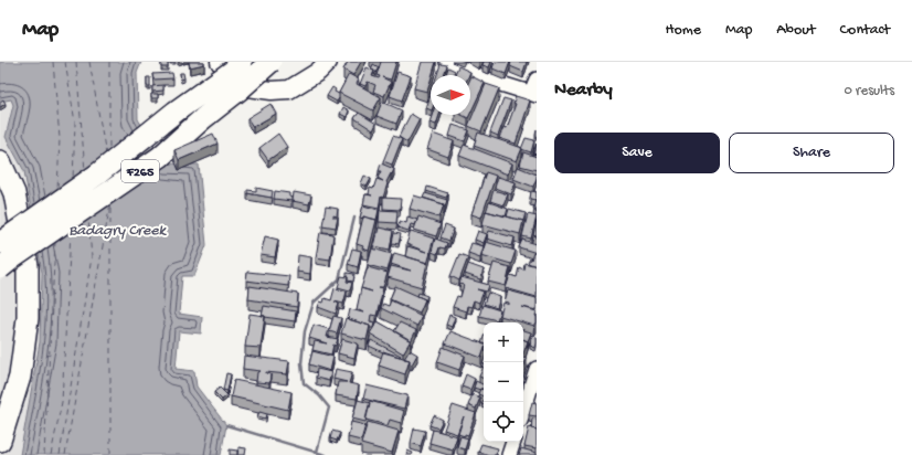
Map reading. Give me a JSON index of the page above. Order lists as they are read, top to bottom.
{
  "streets": {
    "highway": ["F265"]
  },
  "water": ["Badagry Creek"],
  "north": "right",
  "page": {
    "header": "Map",
    "nav": [
      "Home",
      "Map",
      "About",
      "Contact"
    ],
    "heading": ["Nearby", "0 results"],
    "buttons": ["Save", "Share"],
    "map_buttons": ["+", "−"]
  }
}
